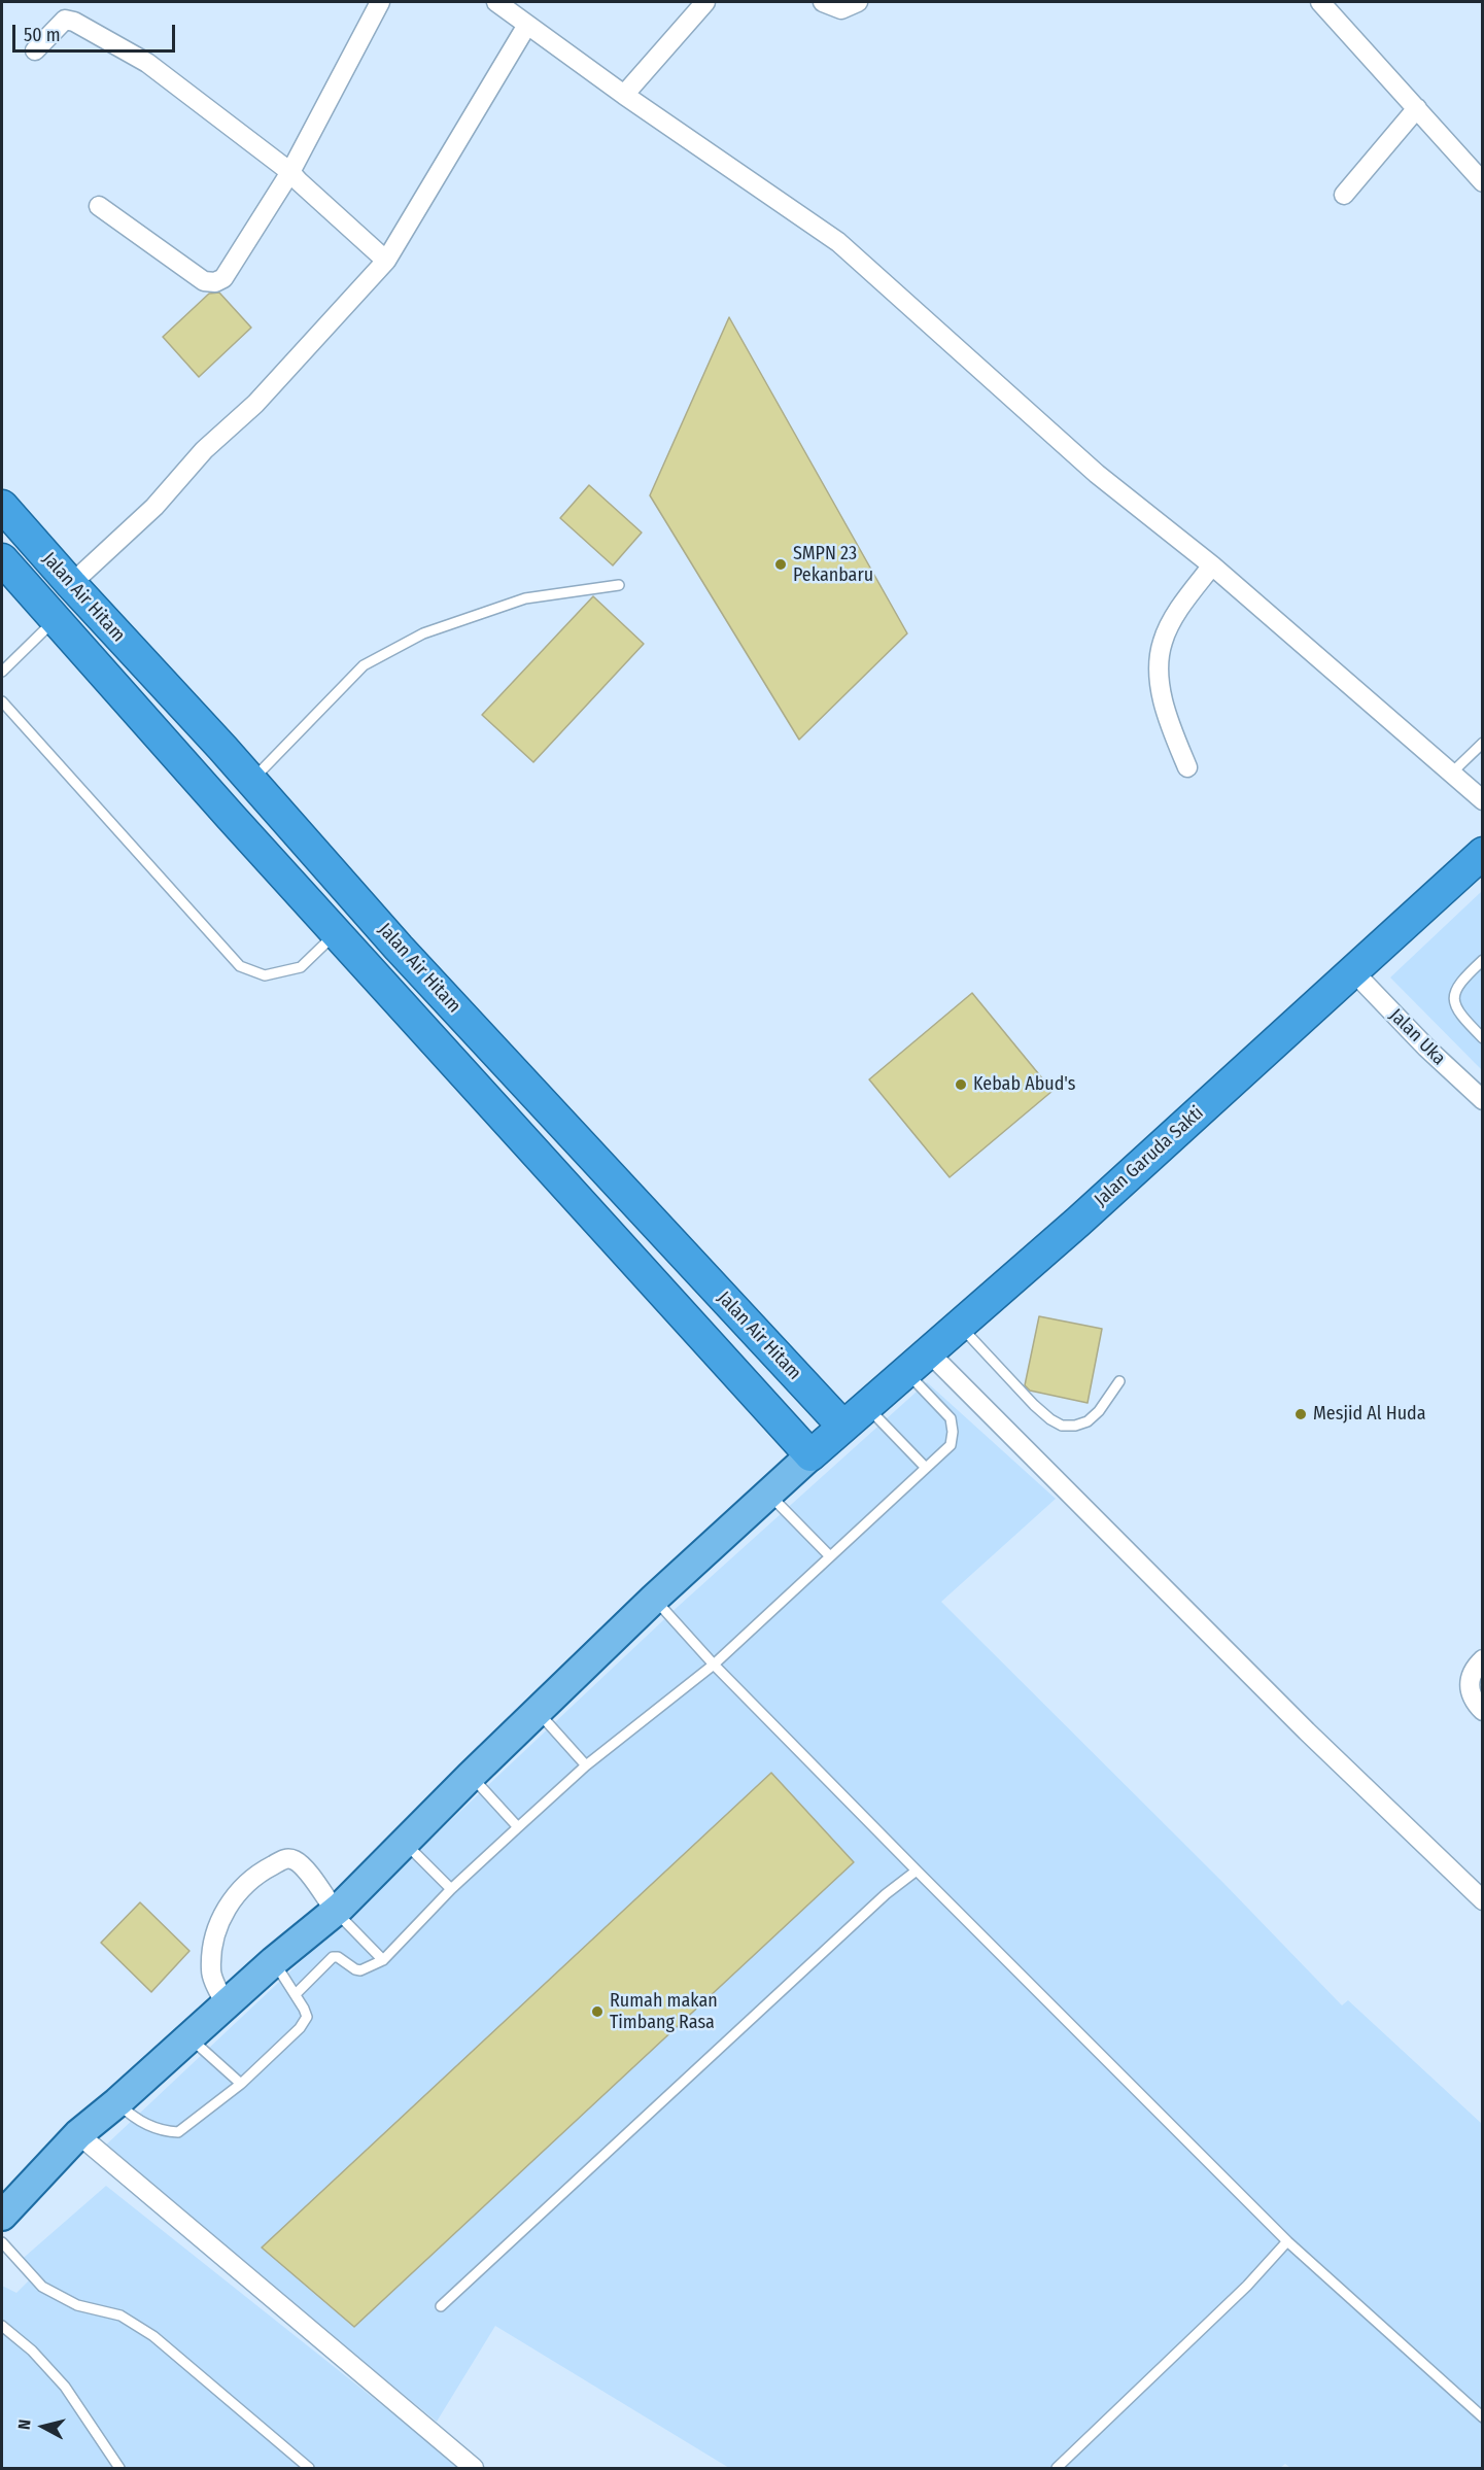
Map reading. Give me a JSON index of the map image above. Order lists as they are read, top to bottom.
{
  "streets": {
    "highway": ["Jalan Air Hitam", "Jalan Garuda Sakti"],
    "street": ["Jalan Uka"]
  },
  "crossings": [
    ["Jalan Air Hitam", "Jalan Garuda Sakti"],
    ["Jalan Uka", "Jalan Garuda Sakti"]
  ],
  "places": [
    "SMPN 23 Pekanbaru",
    "Kebab Abud's",
    "Mesjid Al Huda",
    "Rumah makan Timbang Rasa"
  ],
  "scale_bar": "50 m",
  "north": "left"
}
